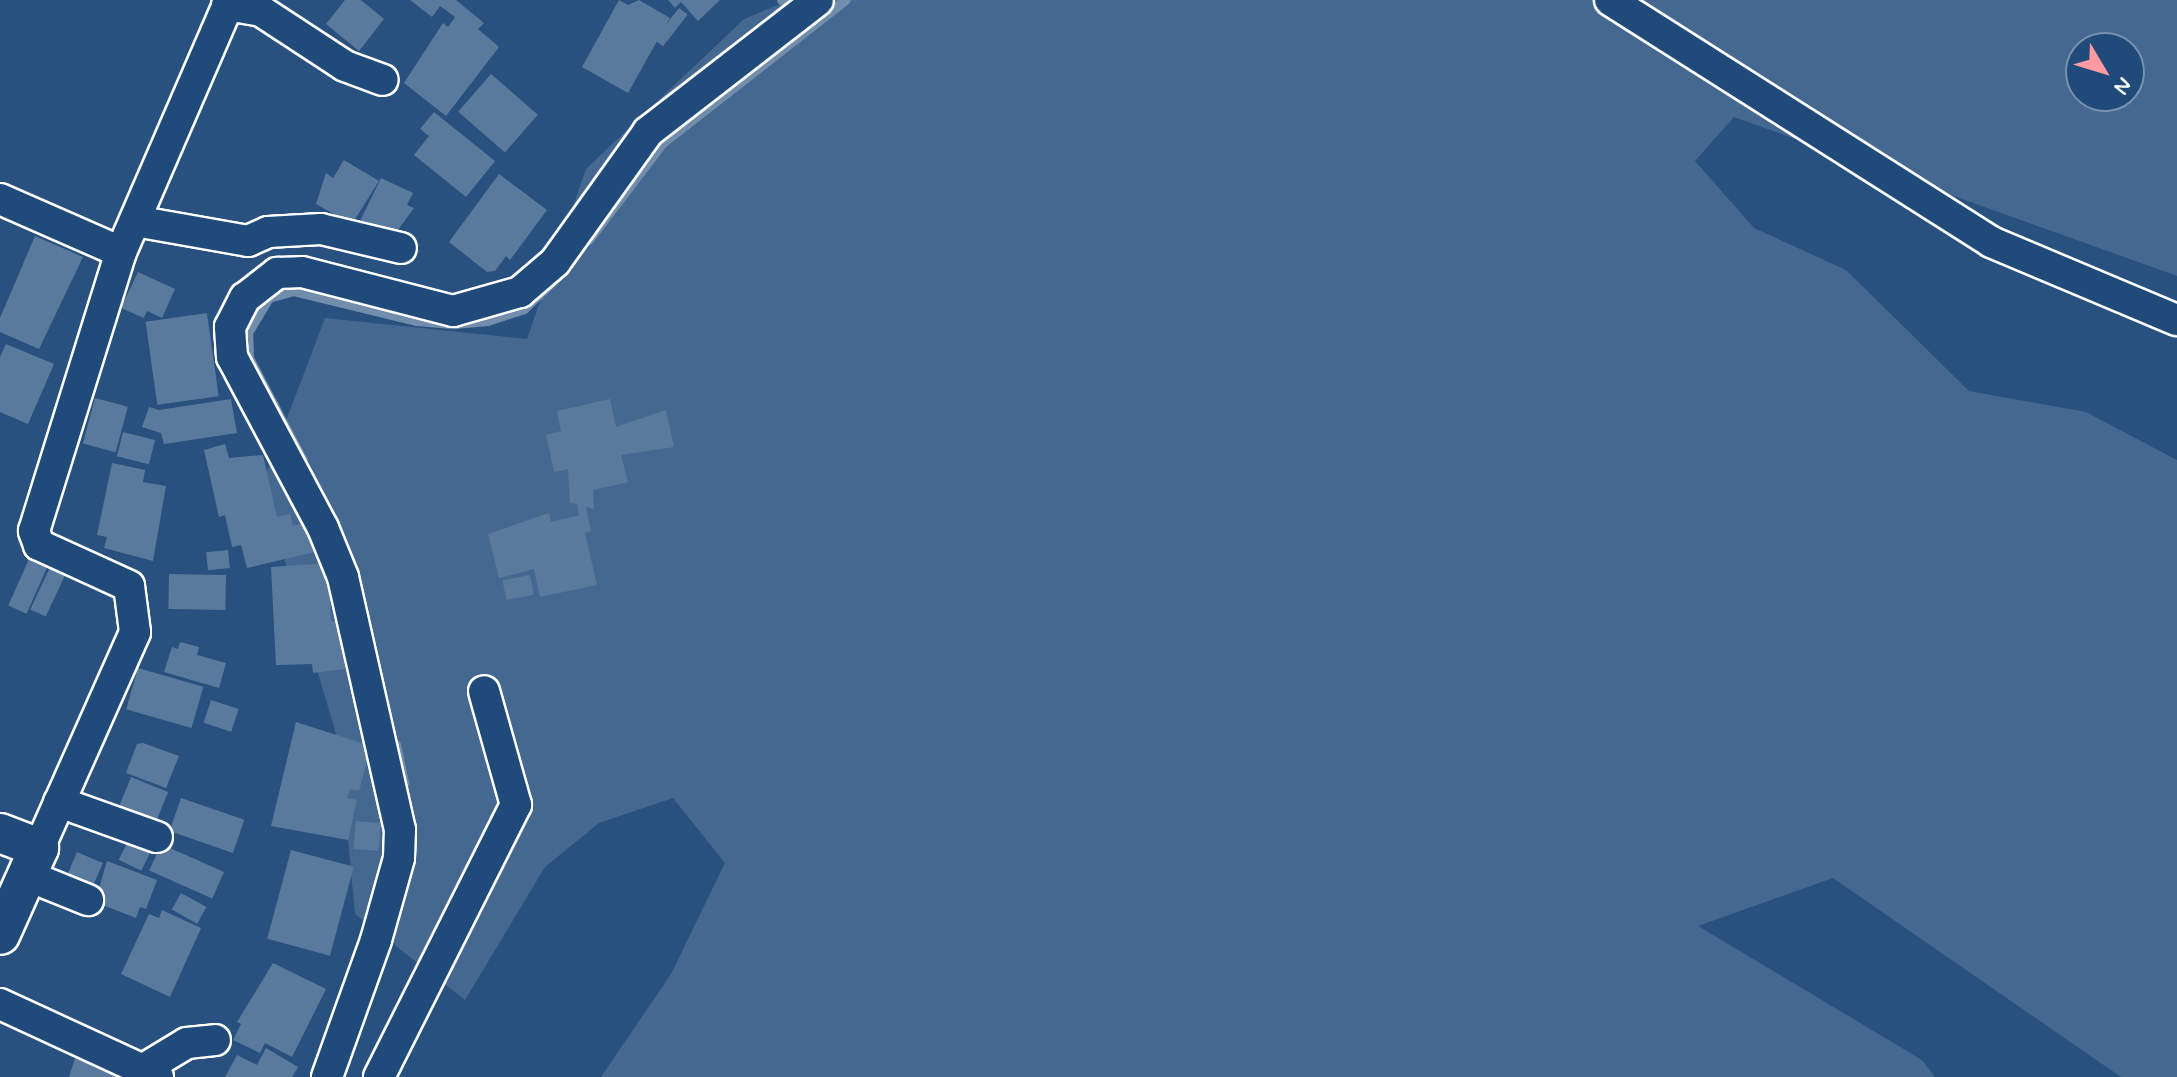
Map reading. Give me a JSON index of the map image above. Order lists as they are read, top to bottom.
{
  "north": "bottom right"
}
